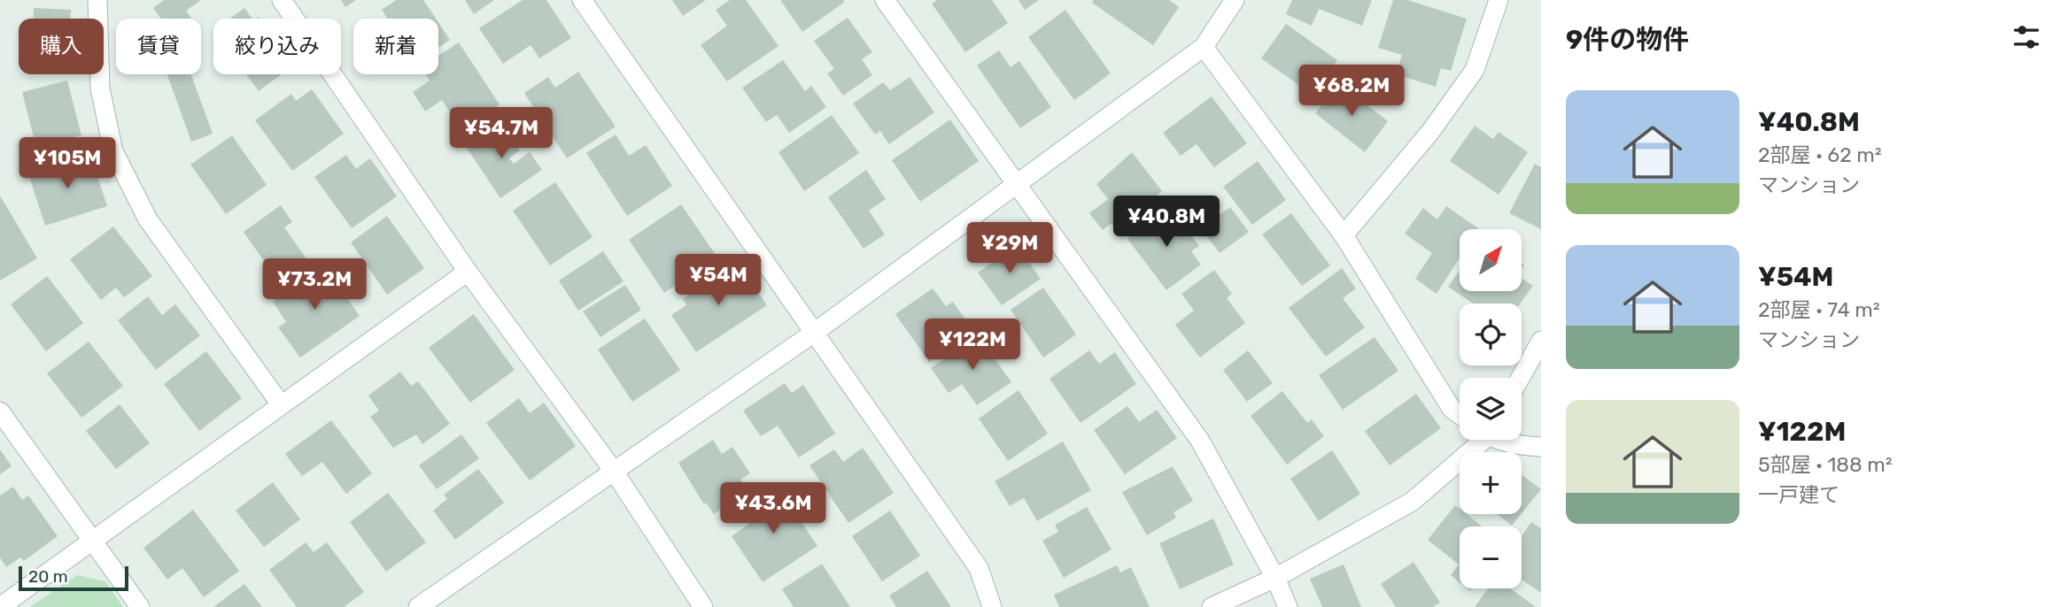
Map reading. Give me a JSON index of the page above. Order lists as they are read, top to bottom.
{
  "scale_bar": "20 m",
  "north": "top right",
  "page": {
    "heading": "9件の物件",
    "chip": [
      "購入",
      "賃貸",
      "絞り込み",
      "新着"
    ],
    "price": [
      "¥68.2M",
      "¥54.7M",
      "¥105M",
      "¥40.8M",
      "¥29M",
      "¥54M",
      "¥73.2M",
      "¥122M",
      "¥43.6M"
    ],
    "list": [
      {
        "name": "¥40.8M",
        "note": "2部屋 · 62 m² · マンション"
      },
      {
        "name": "¥54M",
        "note": "2部屋 · 74 m² · マンション"
      },
      {
        "name": "¥122M",
        "note": "5部屋 · 188 m² · 一戸建て"
      }
    ],
    "map_buttons": ["+", "−"],
    "scale": "20 m"
  }
}
